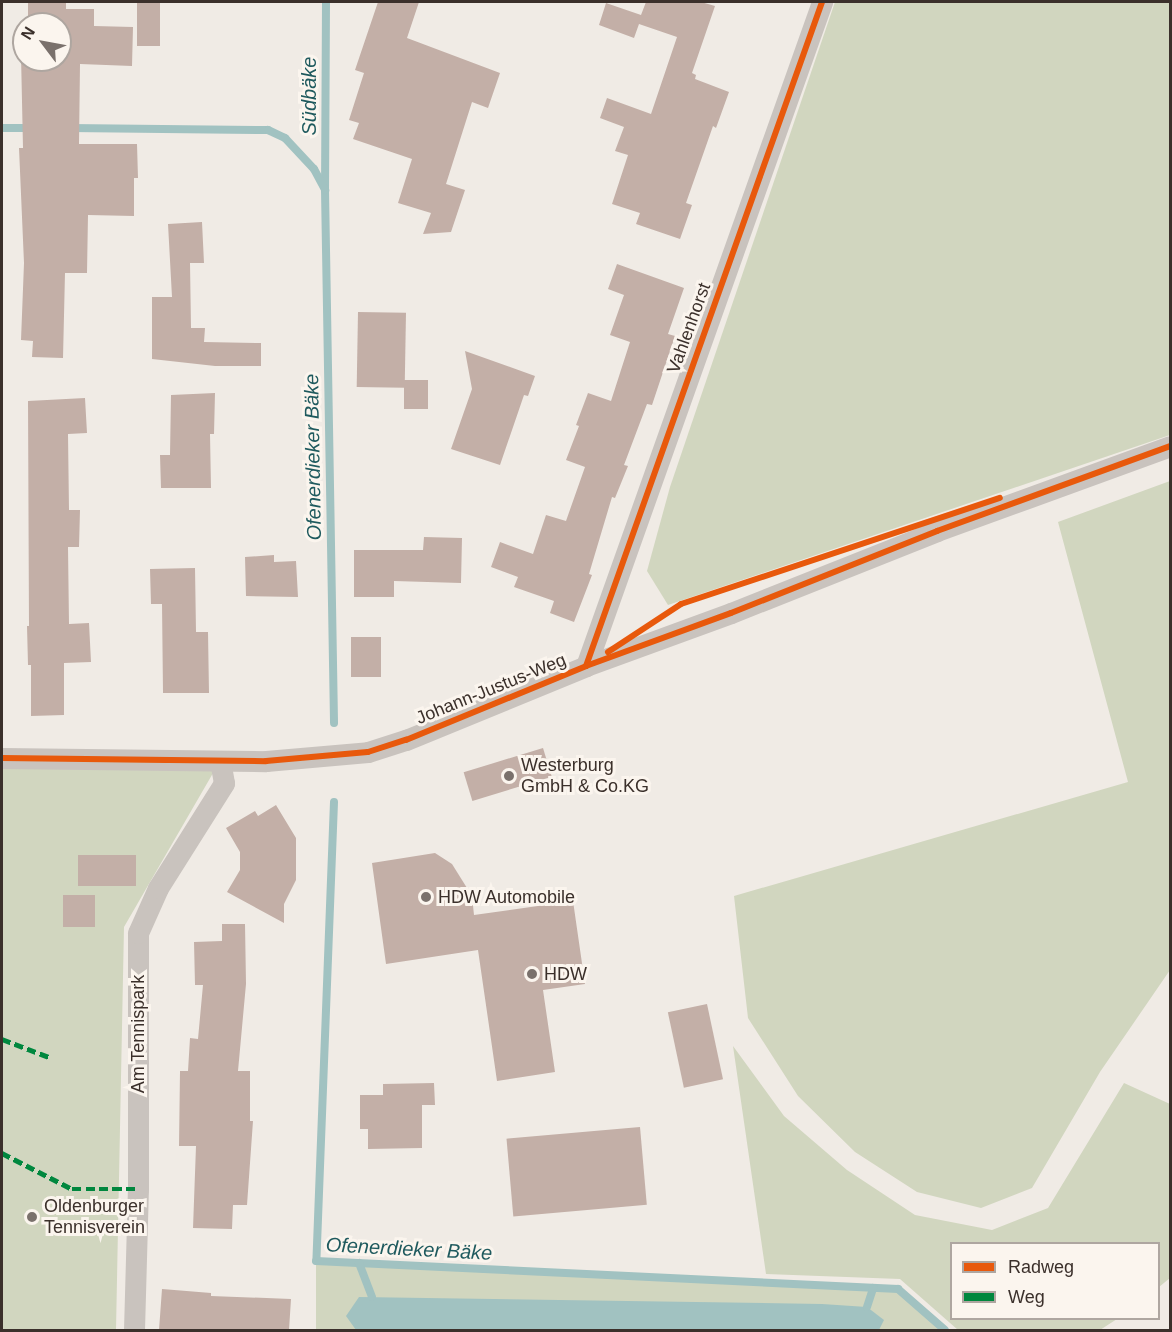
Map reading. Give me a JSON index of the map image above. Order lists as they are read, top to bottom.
{
  "streets": {
    "street": ["Vahlenhorst", "Johann-Justus-Weg", "Am Tennispark"]
  },
  "crossings": [
    ["Vahlenhorst", "Johann-Justus-Weg"],
    ["Johann-Justus-Weg", "Am Tennispark"]
  ],
  "water": ["Südbäke", "Ofenerdieker Bäke"],
  "places": [
    "Westerburg GmbH & Co.KG",
    "HDW Automobile",
    "HDW",
    "Oldenburger Tennisverein"
  ],
  "legend": ["Radweg", "Weg"],
  "north": "top left"
}
